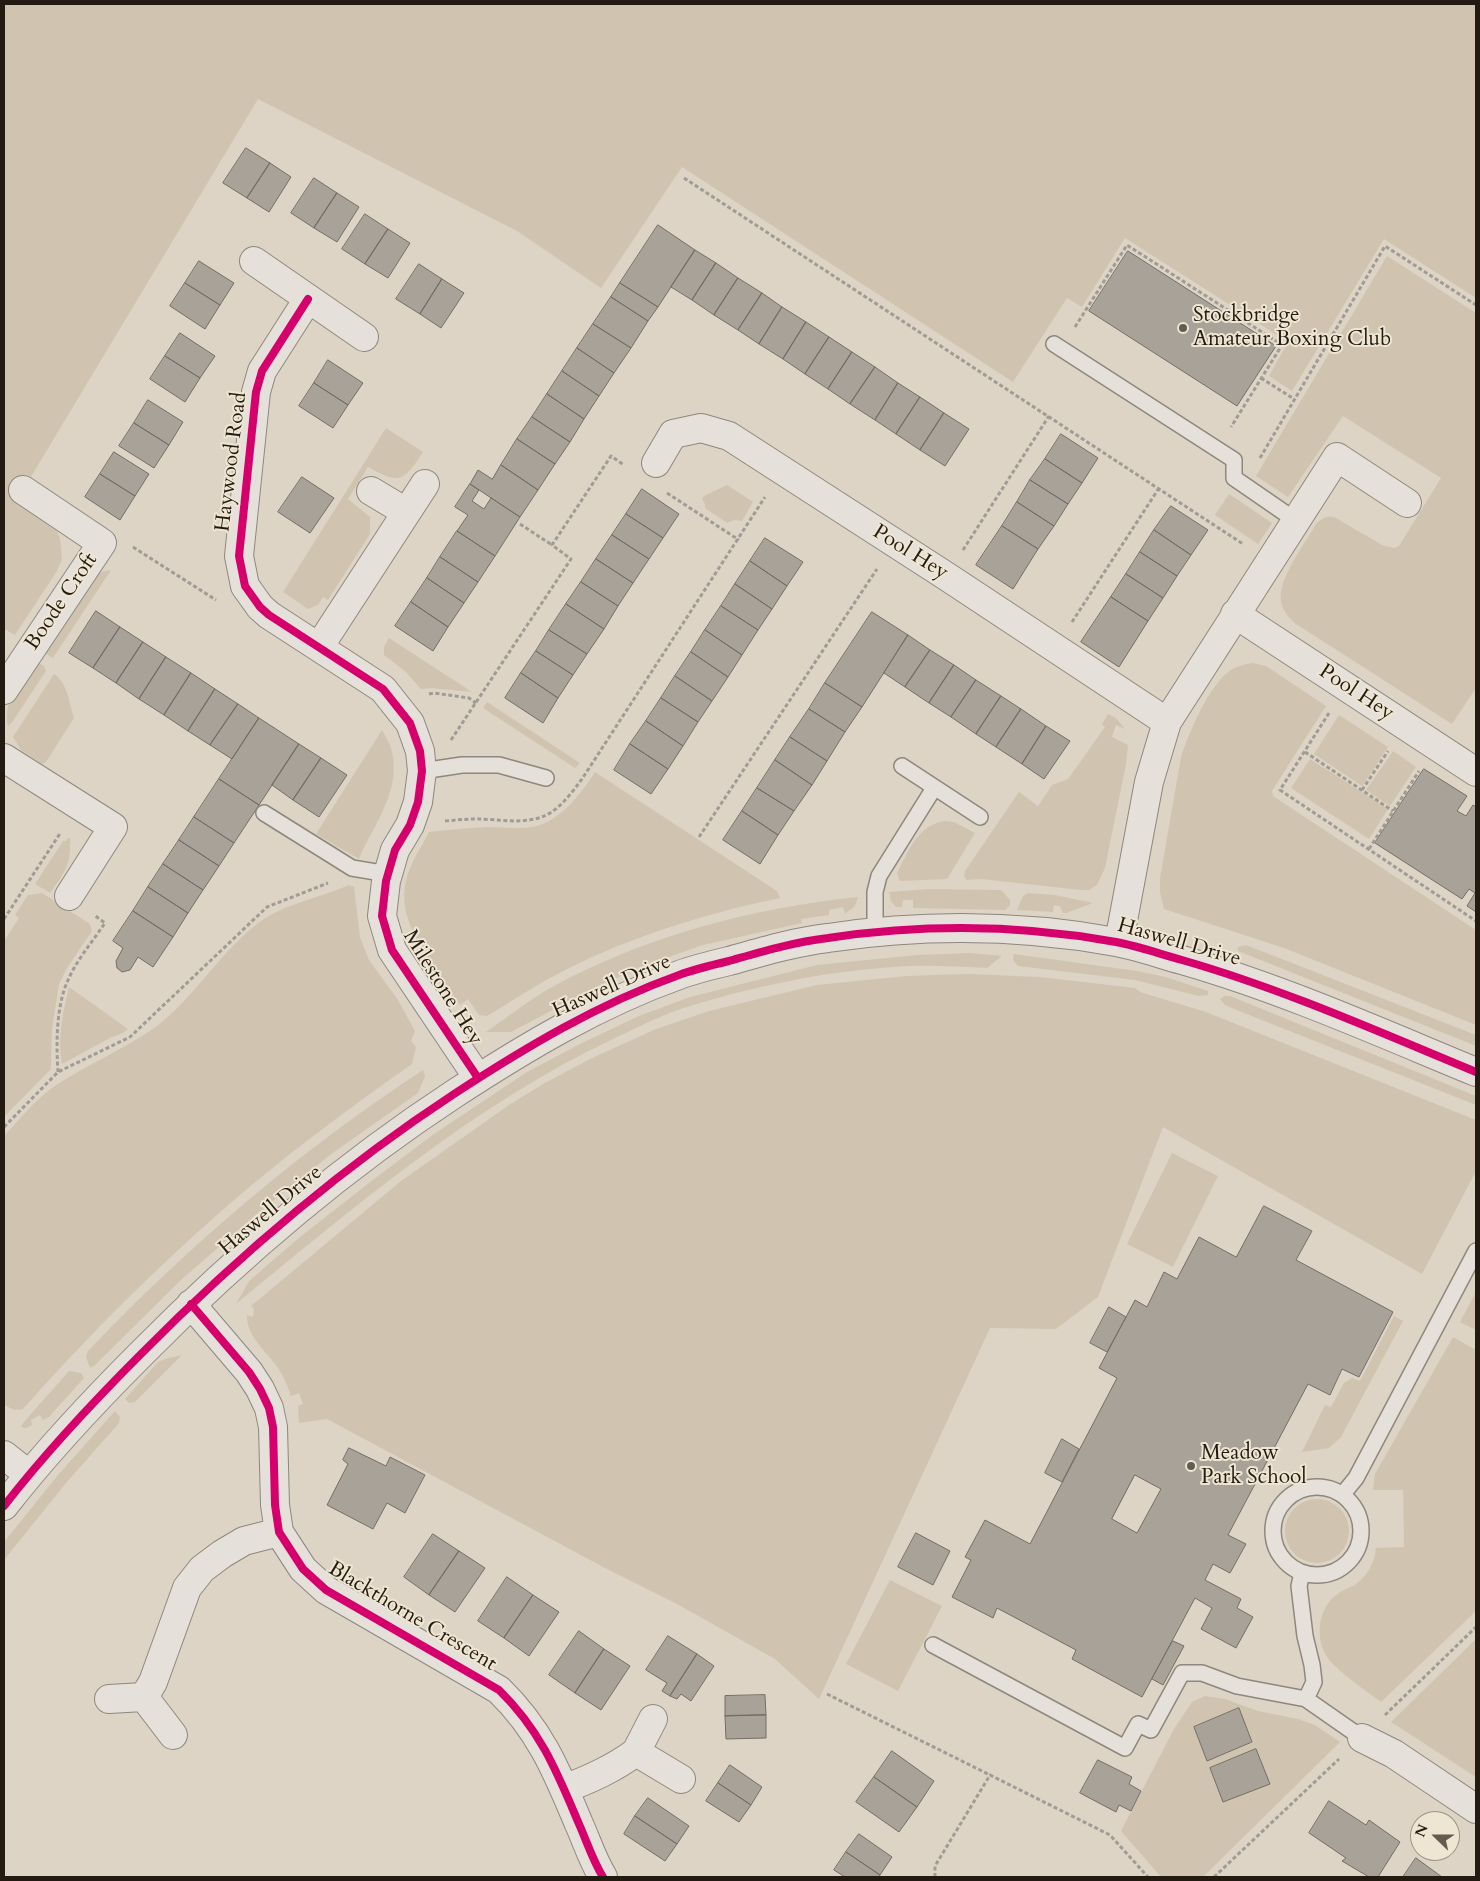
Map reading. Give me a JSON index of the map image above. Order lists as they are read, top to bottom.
{
  "streets": {
    "street": [
      "Haywood Road",
      "Pool Hey",
      "Boode Croft",
      "Haswell Drive",
      "Milestone Hey",
      "Blackthorne Crescent"
    ]
  },
  "crossings": [
    ["Haywood Road", "Milestone Hey"],
    ["Haswell Drive", "Milestone Hey"],
    ["Haswell Drive", "Blackthorne Crescent"]
  ],
  "places": ["Stockbridge Amateur Boxing Club", "Meadow Park School"],
  "north": "left"
}
